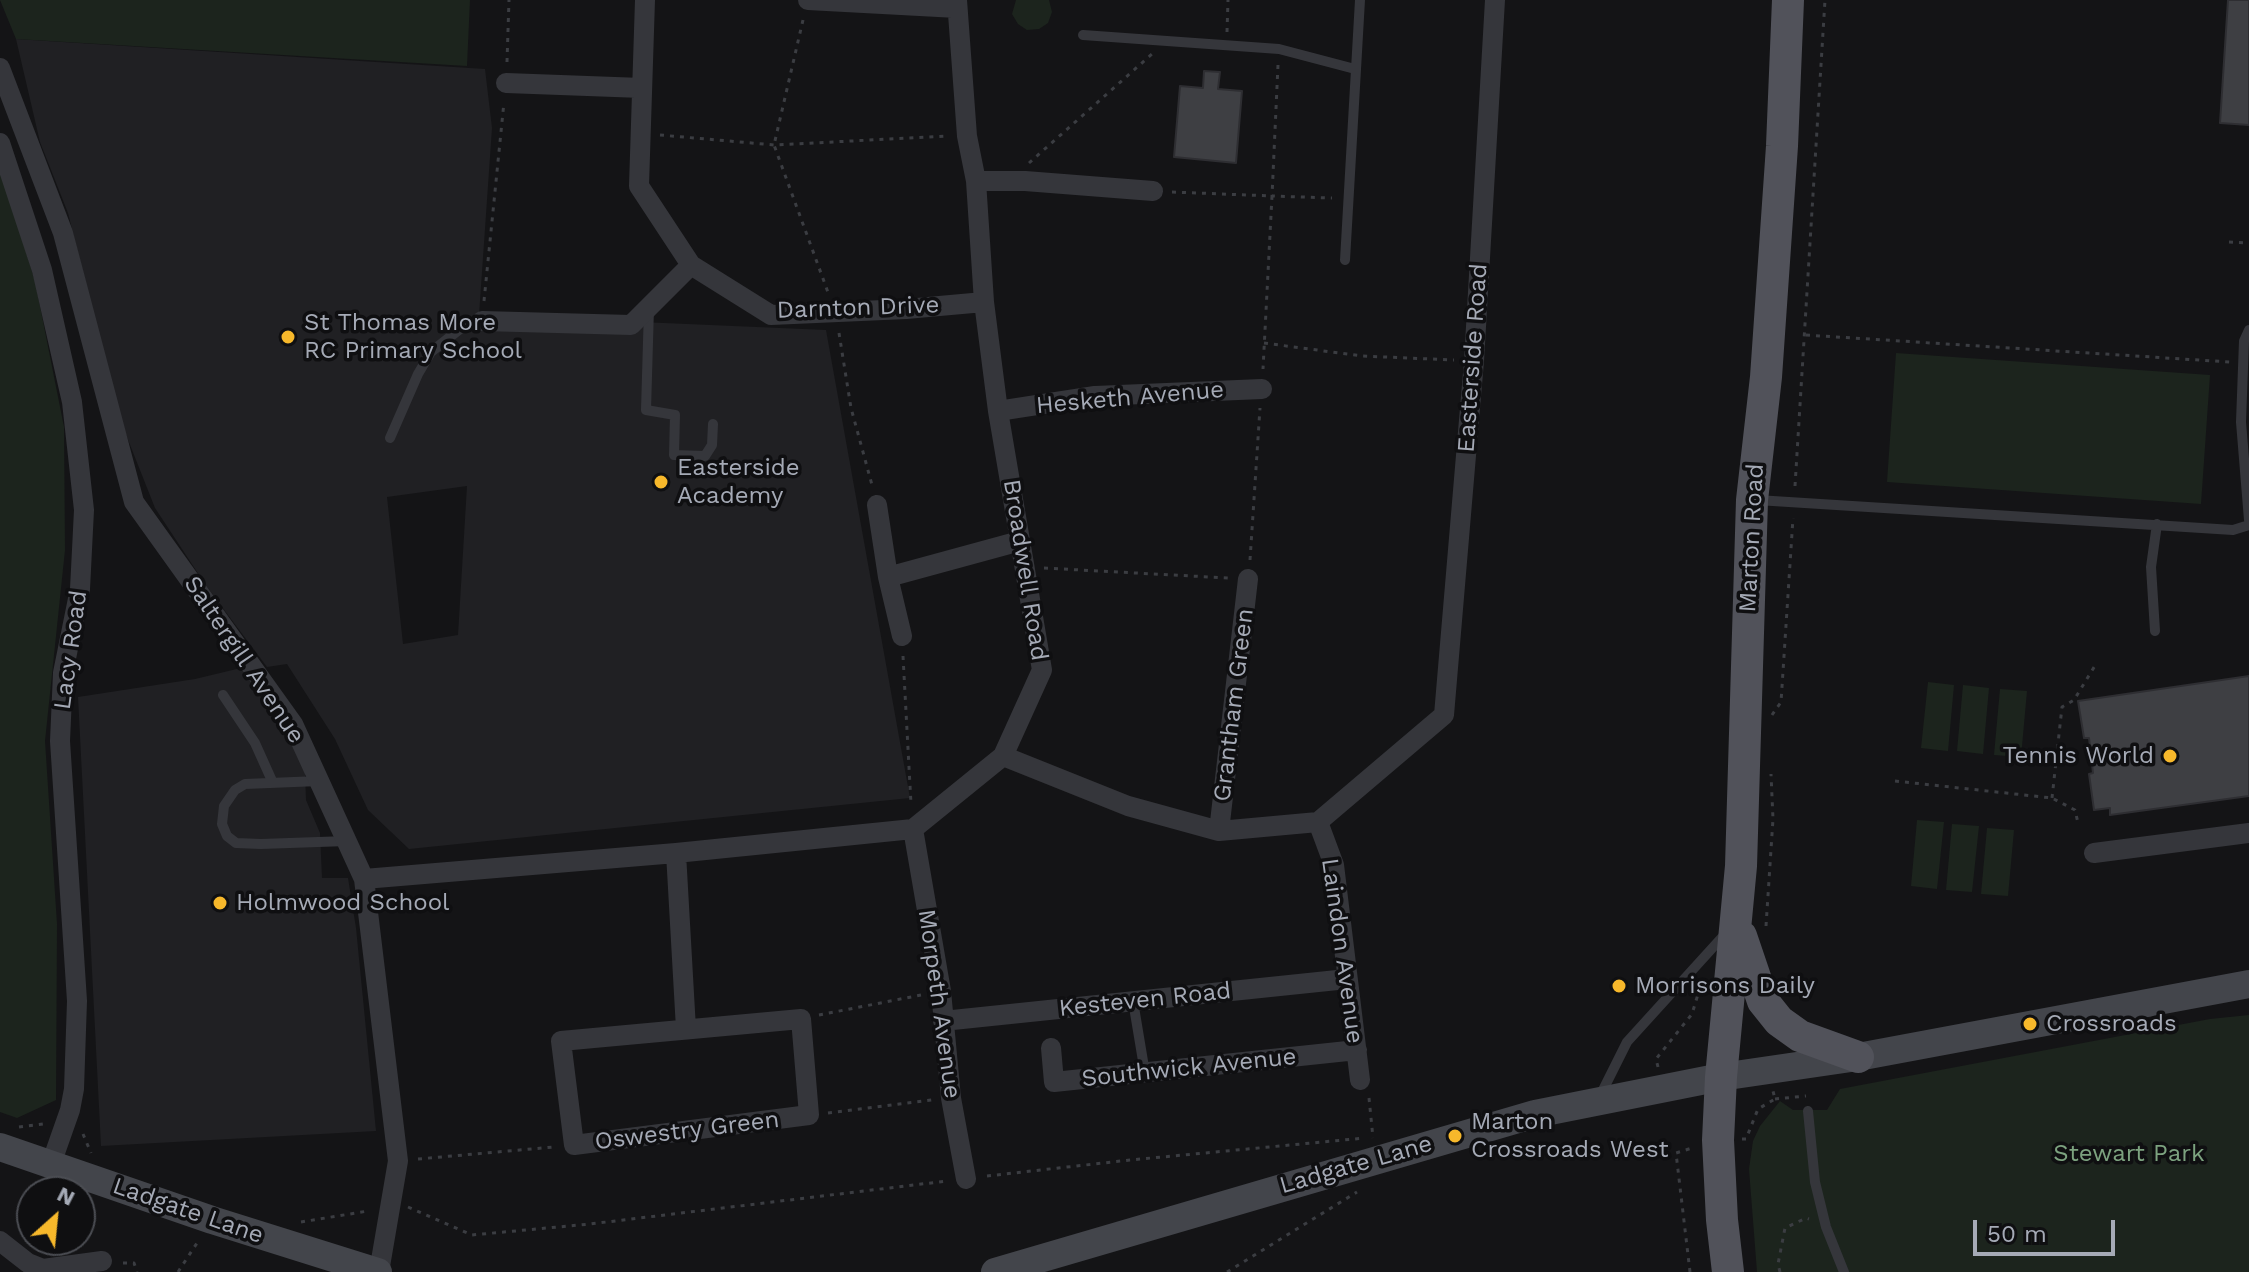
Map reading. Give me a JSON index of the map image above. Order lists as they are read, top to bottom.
{
  "streets": {
    "main road": ["Marton Road", "Ladgate Lane"],
    "street": [
      "Darnton Drive",
      "Easterside Road",
      "Hesketh Avenue",
      "Broadwell Road",
      "Lacy Road",
      "Saltergill Avenue",
      "Grantham Green",
      "Laindon Avenue",
      "Kesteven Road",
      "Morpeth Avenue",
      "Southwick Avenue",
      "Oswestry Green"
    ]
  },
  "crossings": [
    ["Darnton Drive", "Broadwell Road"],
    ["Easterside Road", "Laindon Avenue"],
    ["Hesketh Avenue", "Broadwell Road"],
    ["Marton Road", "Ladgate Lane"],
    ["Broadwell Road", "Morpeth Avenue"],
    ["Lacy Road", "Ladgate Lane"],
    ["Saltergill Avenue", "Ladgate Lane"],
    ["Laindon Avenue", "Kesteven Road"],
    ["Laindon Avenue", "Southwick Avenue"],
    ["Kesteven Road", "Morpeth Avenue"]
  ],
  "parks": ["Stewart Park"],
  "places": [
    "St Thomas More RC Primary School",
    "Easterside Academy",
    "Tennis World",
    "Holmwood School",
    "Morrisons Daily",
    "Crossroads",
    "Marton Crossroads West"
  ],
  "scale_bar": "50 m",
  "north": "top right"
}
